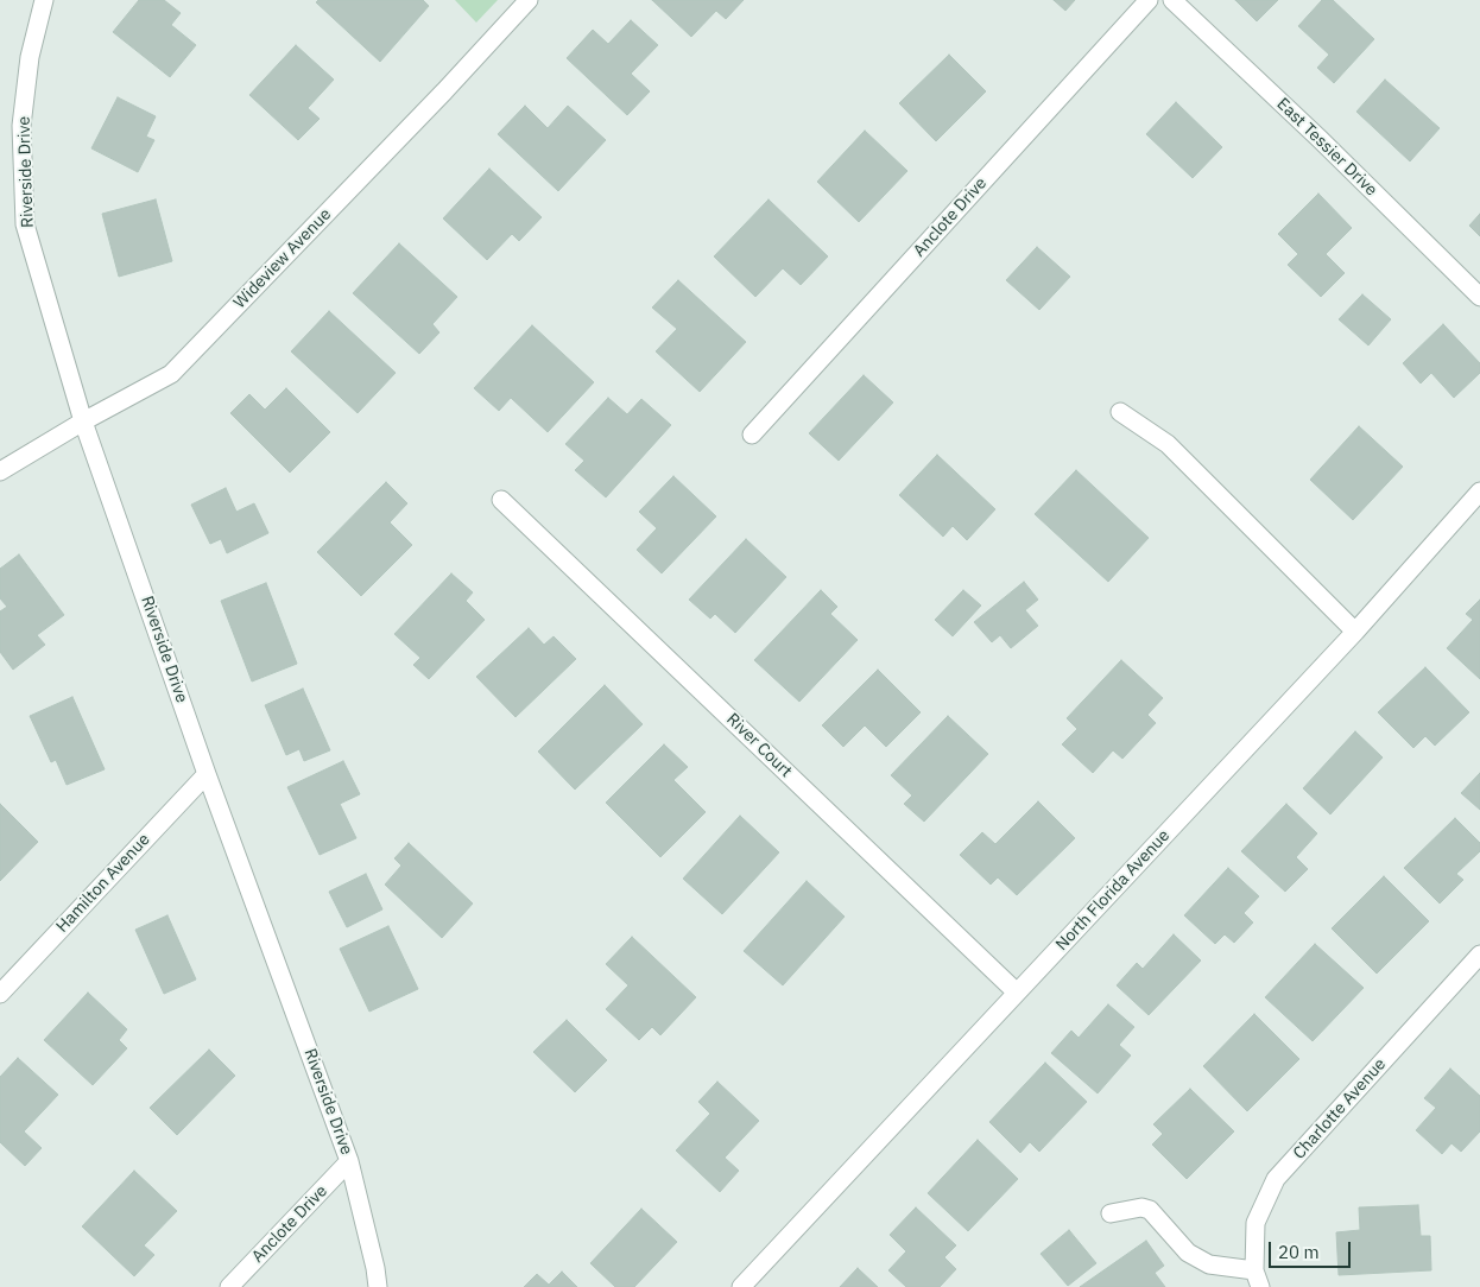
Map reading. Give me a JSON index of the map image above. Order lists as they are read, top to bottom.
{
  "streets": {
    "street": [
      "East Tessier Drive",
      "Riverside Drive",
      "Anclote Drive",
      "Wideview Avenue",
      "River Court",
      "Hamilton Avenue",
      "North Florida Avenue",
      "Charlotte Avenue"
    ]
  },
  "crossings": [
    ["Riverside Drive", "Anclote Drive"],
    ["Riverside Drive", "Wideview Avenue"],
    ["Riverside Drive", "Hamilton Avenue"],
    ["River Court", "North Florida Avenue"]
  ],
  "scale_bar": "20 m"
}
